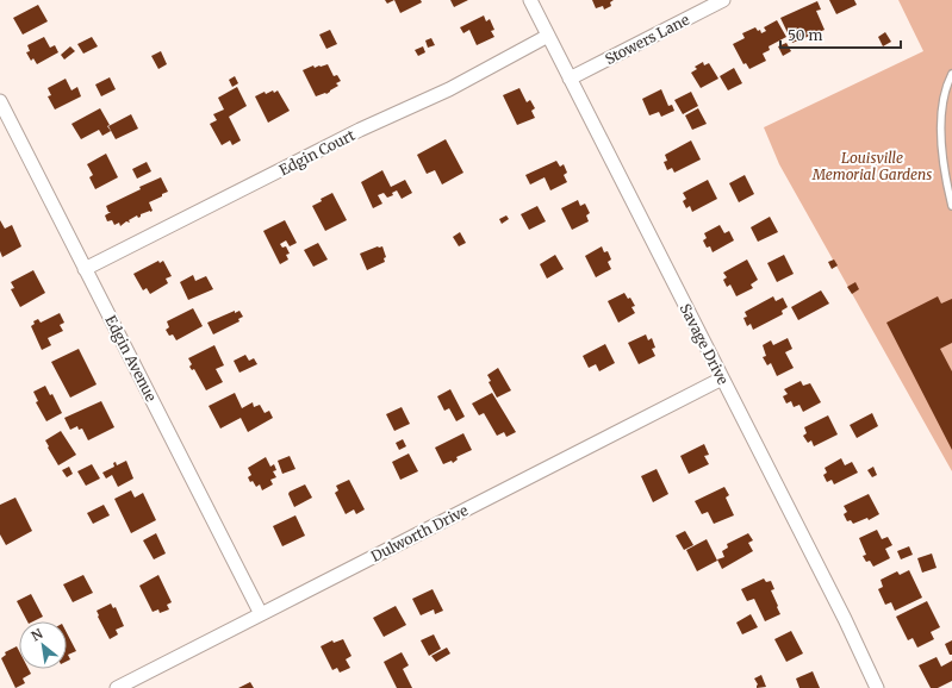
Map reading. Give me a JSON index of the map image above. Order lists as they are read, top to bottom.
{
  "streets": {
    "street": [
      "Stowers Lane",
      "Edgin Court",
      "Savage Drive",
      "Edgin Avenue",
      "Dulworth Drive"
    ]
  },
  "crossings": [
    ["Stowers Lane", "Savage Drive"],
    ["Edgin Court", "Savage Drive"],
    ["Edgin Court", "Edgin Avenue"],
    ["Savage Drive", "Dulworth Drive"],
    ["Edgin Avenue", "Dulworth Drive"]
  ],
  "parks": ["Louisville Memorial Gardens"],
  "scale_bar": "50 m",
  "north": "top left"
}
